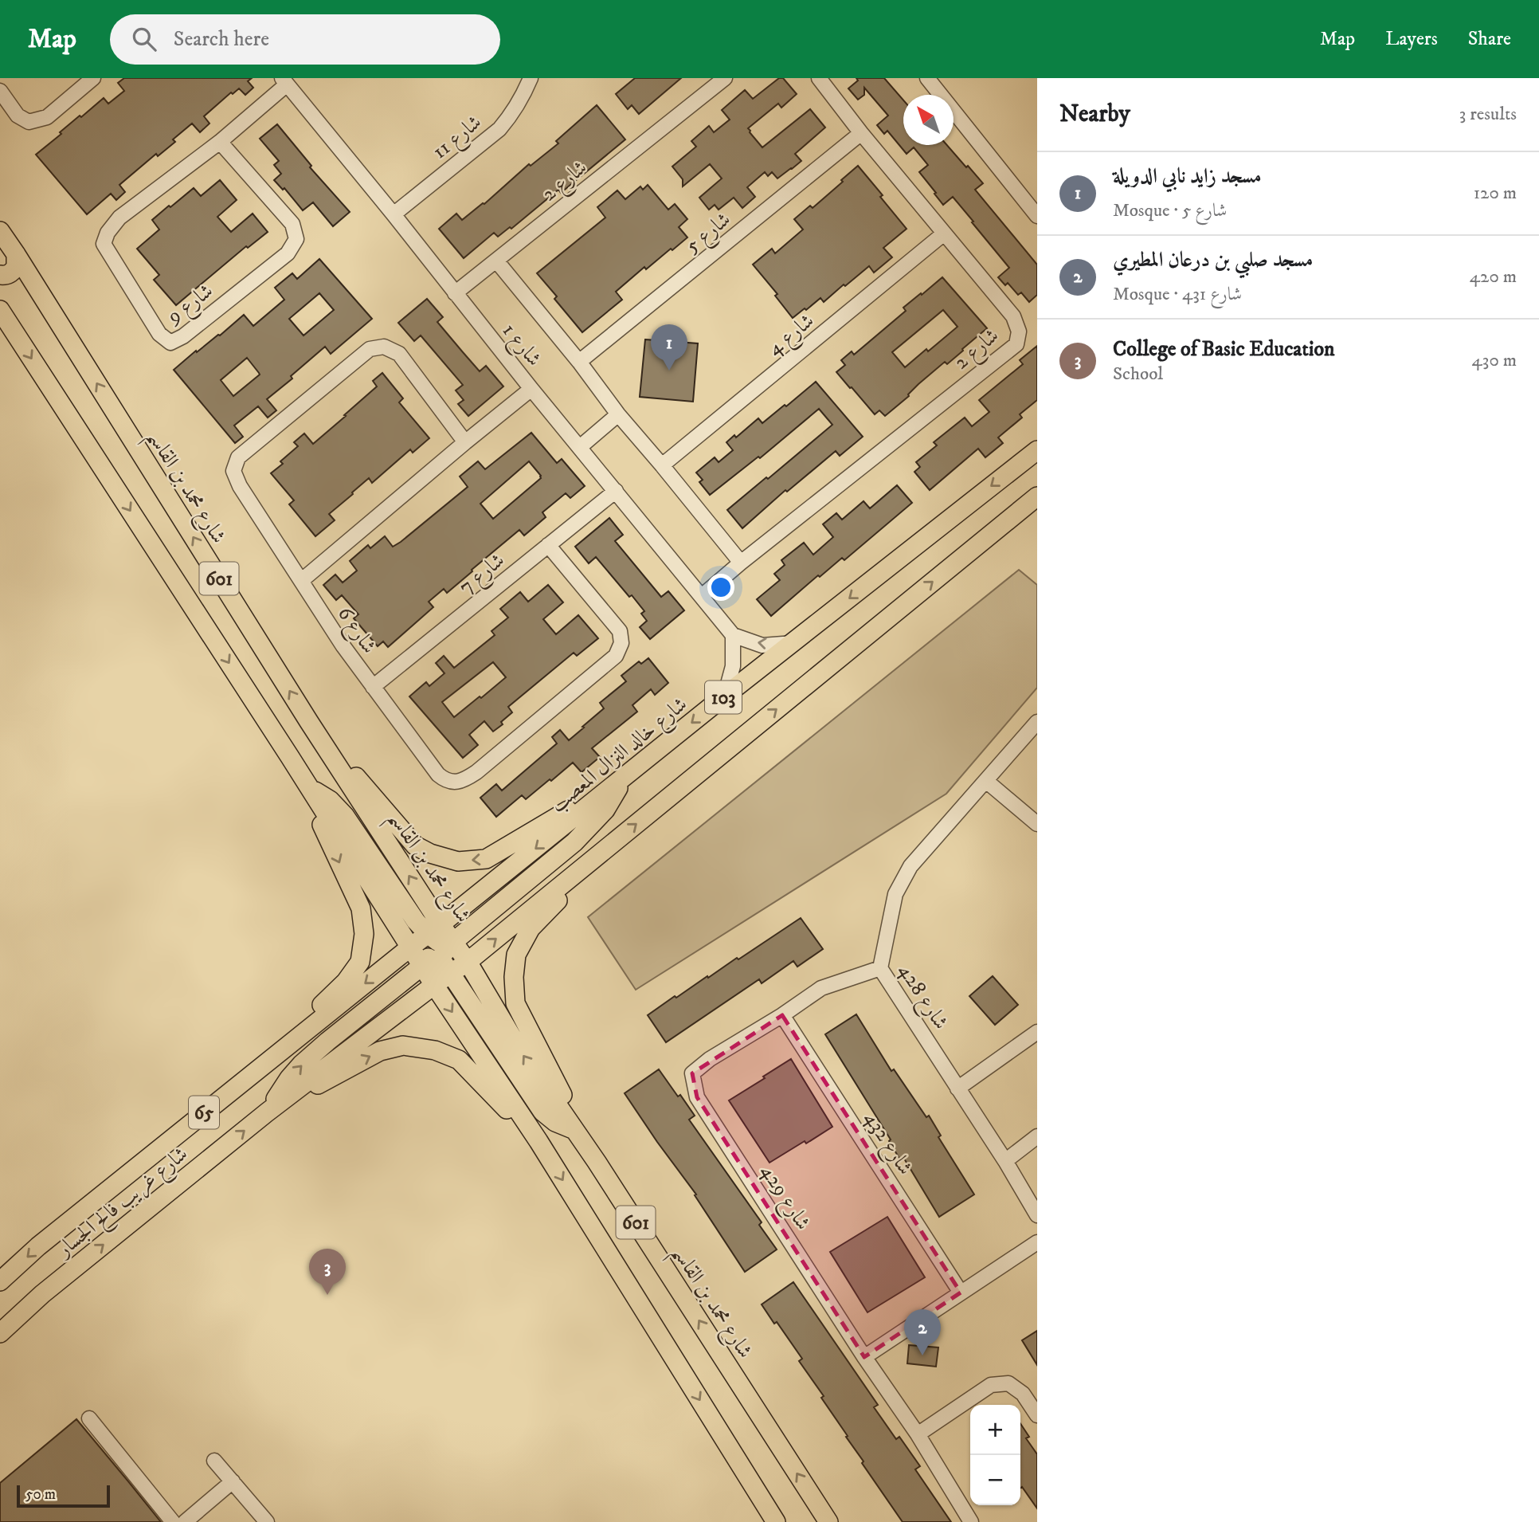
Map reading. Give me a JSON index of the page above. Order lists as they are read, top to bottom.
{
  "streets": {
    "main road": [
      "شارع محمد بن القاسم",
      "601",
      "103",
      "شارع خالد النزال المعصب",
      "65",
      "شارع غريب فالح الجسار"
    ],
    "street": [
      "شارع 11",
      "شارع 2",
      "شارع 5",
      "شارع 9",
      "شارع 4",
      "شارع 1",
      "شارع 7",
      "شارع 6",
      "شارع 428",
      "شارع 432",
      "شارع 429"
    ]
  },
  "crossings": [
    ["شارع 11", "شارع 1"],
    ["شارع 2", "شارع 5"],
    ["شارع 2", "شارع 4"],
    ["شارع 2", "شارع 1"],
    ["شارع 9", "شارع 1"],
    ["شارع 1", "شارع 7"],
    ["شارع محمد بن القاسم", "103"],
    ["شارع 7", "شارع 6"],
    ["601", "103"],
    ["601", "شارع غريب فالح الجسار"],
    ["103", "شارع غريب فالح الجسار"],
    ["شارع 428", "شارع 429"],
    ["شارع 432", "شارع 429"]
  ],
  "scale_bar": "50 m",
  "north": "top left",
  "page": {
    "header": "Map",
    "search": "Search here",
    "nav": ["Map", "Layers", "Share"],
    "heading": ["Nearby", "3 results"],
    "list": [
      {
        "mark": "1",
        "name": "مسجد زايد نابي الدويلة",
        "note": "Mosque · شارع 5",
        "value": "120 m"
      },
      {
        "mark": "2",
        "name": "مسجد صلبي بن درعان المطيري",
        "note": "Mosque · شارع 431",
        "value": "420 m"
      },
      {
        "mark": "3",
        "name": "College of Basic Education",
        "note": "School",
        "value": "430 m"
      }
    ],
    "pins": ["1", "3", "2"],
    "map_buttons": ["+", "−"],
    "scale": "50 m"
  }
}
